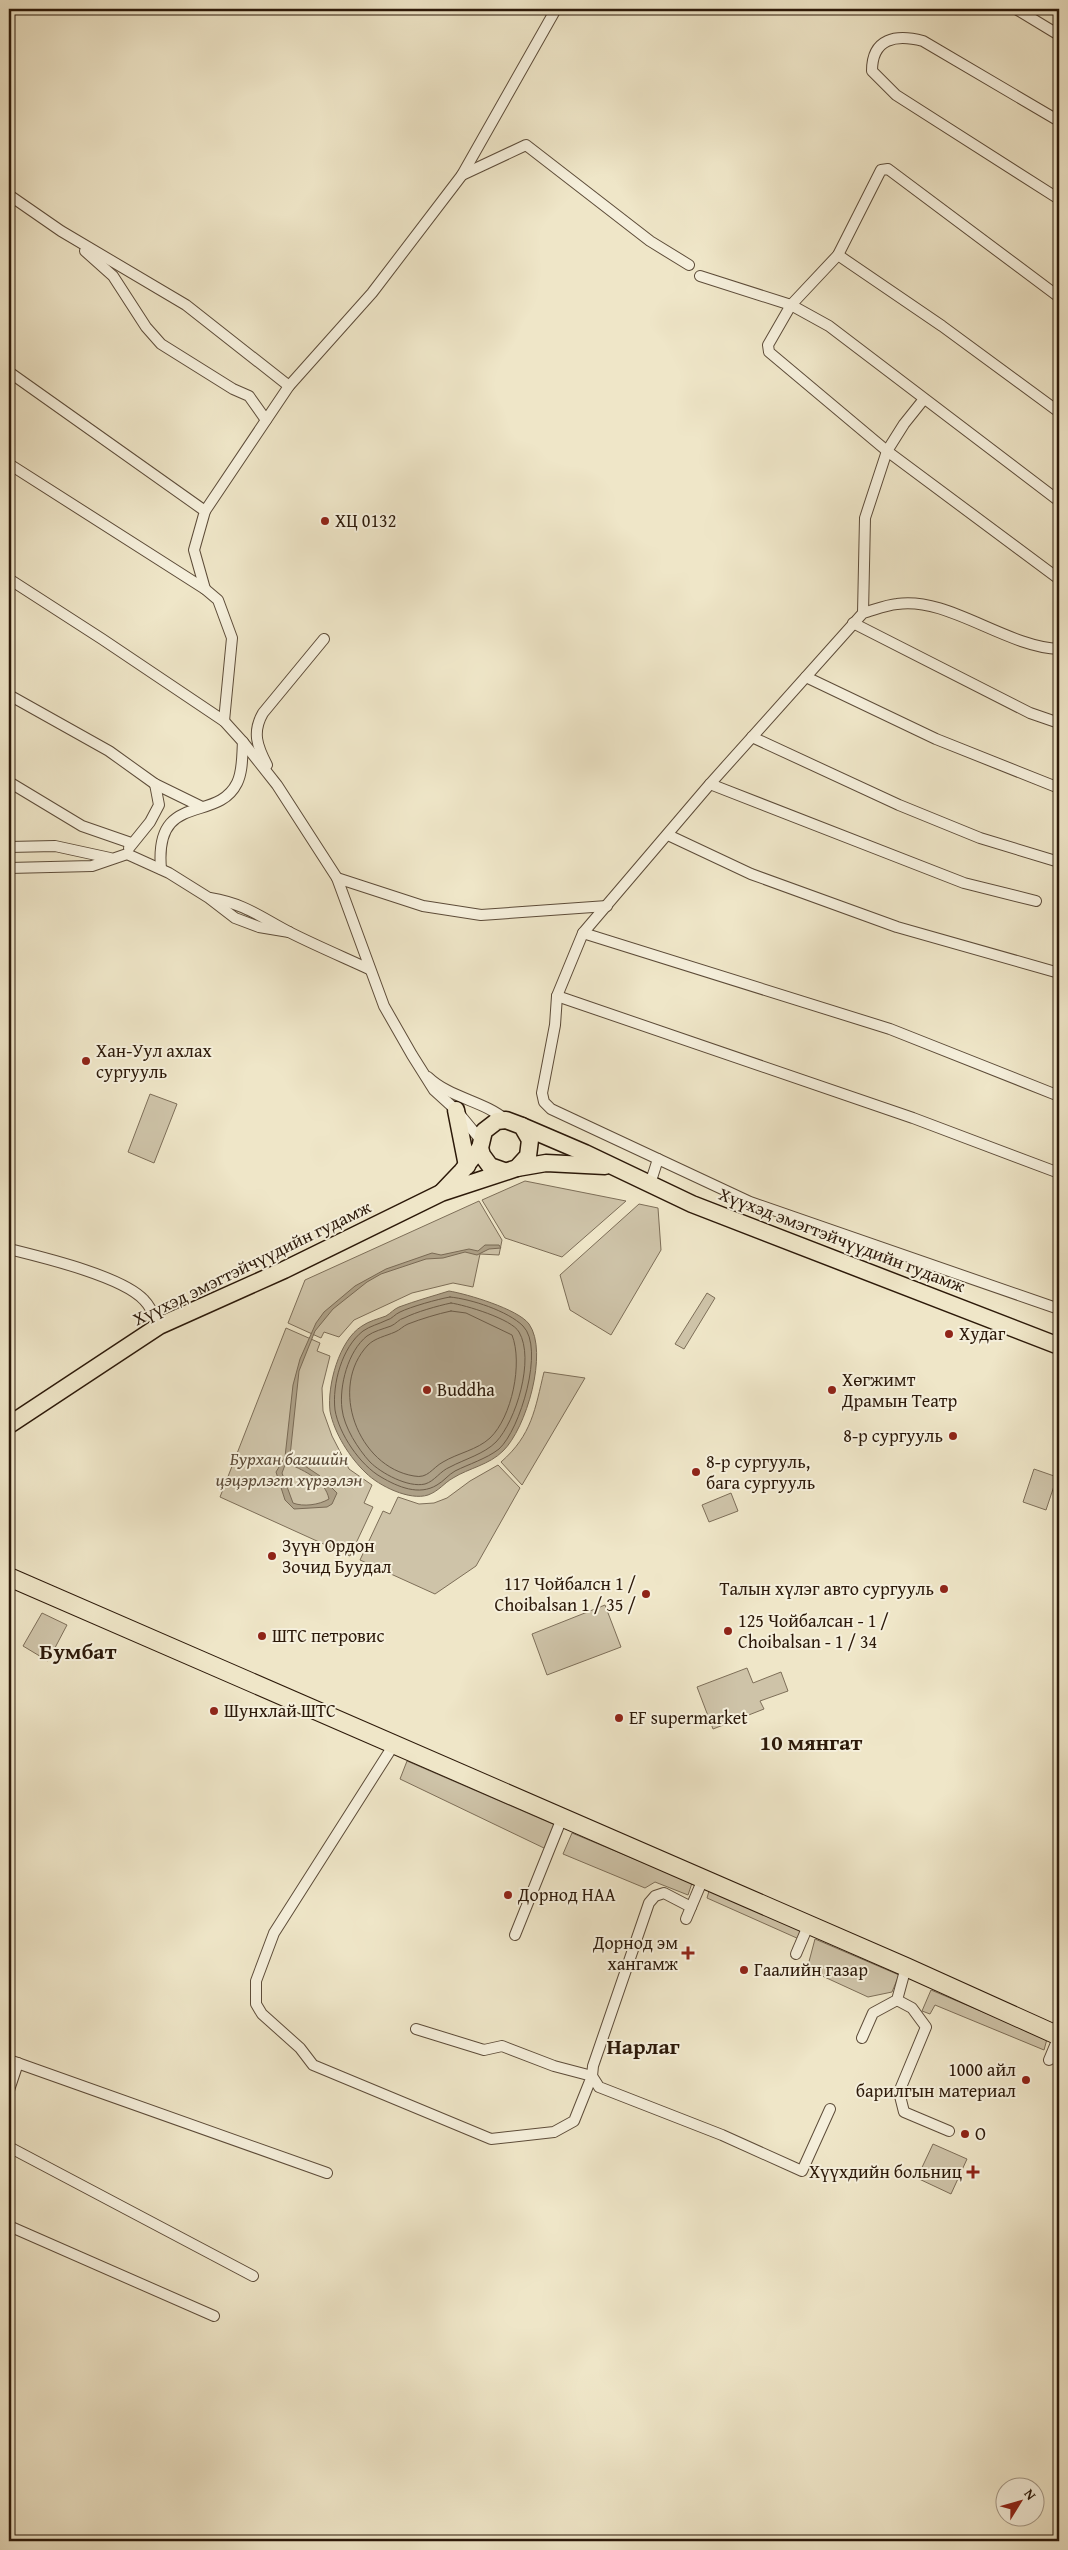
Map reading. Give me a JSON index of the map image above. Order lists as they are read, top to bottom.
{
  "streets": {
    "main road": ["Хүүхэд эмэгтэйчүүдийн гудамж"]
  },
  "districts": ["Бумбат", "10 мянгат", "Нарлаг"],
  "parks": ["Бурхан багшийн цэцэрлэгт хүрээлэн"],
  "places": {
    "other": [
      "ХЦ 0132",
      "Хан-Уул ахлах сургууль",
      "Худаг",
      "Buddha",
      "Хөгжимт Драмын Театр",
      "8-р сургууль",
      "8-р сургууль, бага сургууль",
      "Зүүн Ордон Зочид Буудал",
      "Талын хүлэг авто сургууль",
      "117 Чойбалсн 1 / Choibalsan 1 / 35 /",
      "125 Чойбалсан - 1 / Choibalsan - 1 / 34",
      "ШТС петровис",
      "Шунхлай ШТС",
      "EF supermarket",
      "Дорнод НАА",
      "Гаалийн газар",
      "1000 айл барилгын материал",
      "O"
    ],
    "health": ["Дорнод эм хангамж", "Хүүхдийн больниц"]
  },
  "north": "top right"
}
